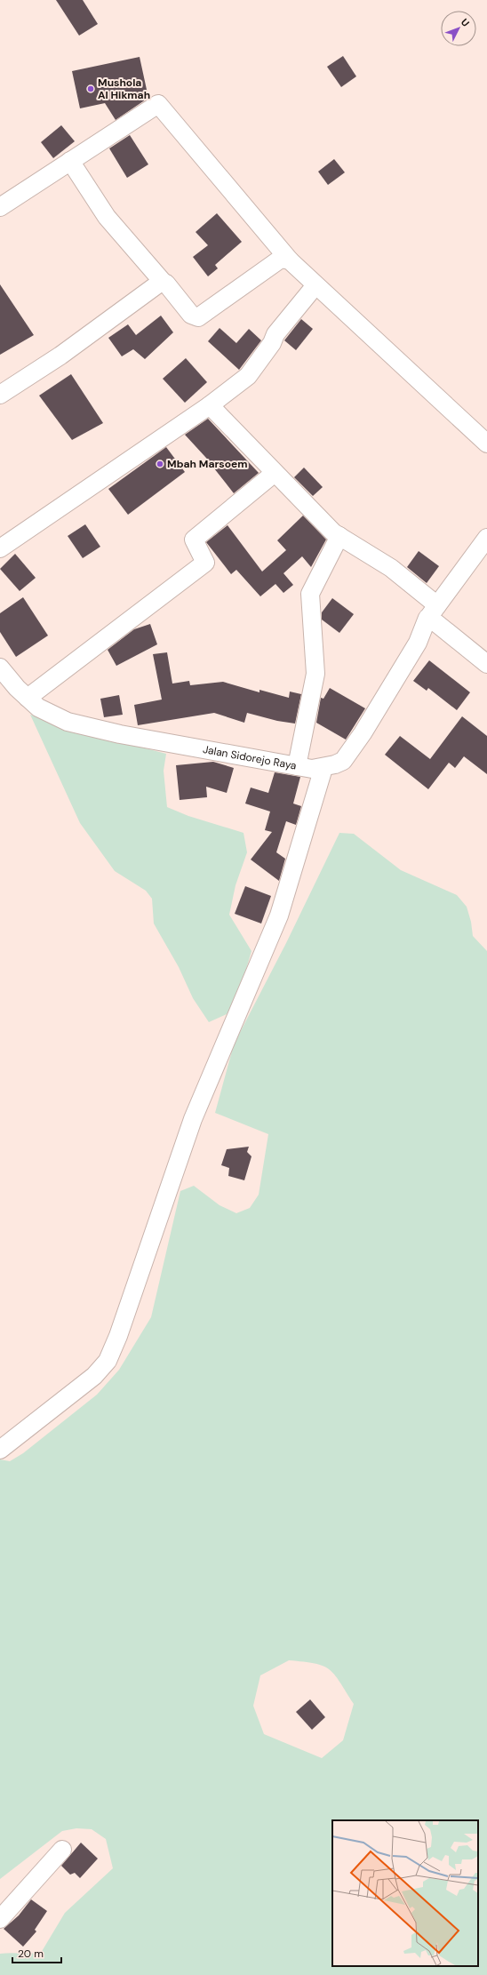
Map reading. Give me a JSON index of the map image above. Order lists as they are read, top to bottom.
{
  "streets": {
    "street": ["Jalan Sidorejo Raya"]
  },
  "places": ["Mushola Al Hikmah", "Mbah Marsoem"],
  "scale_bar": "20 m",
  "north": "top right"
}
